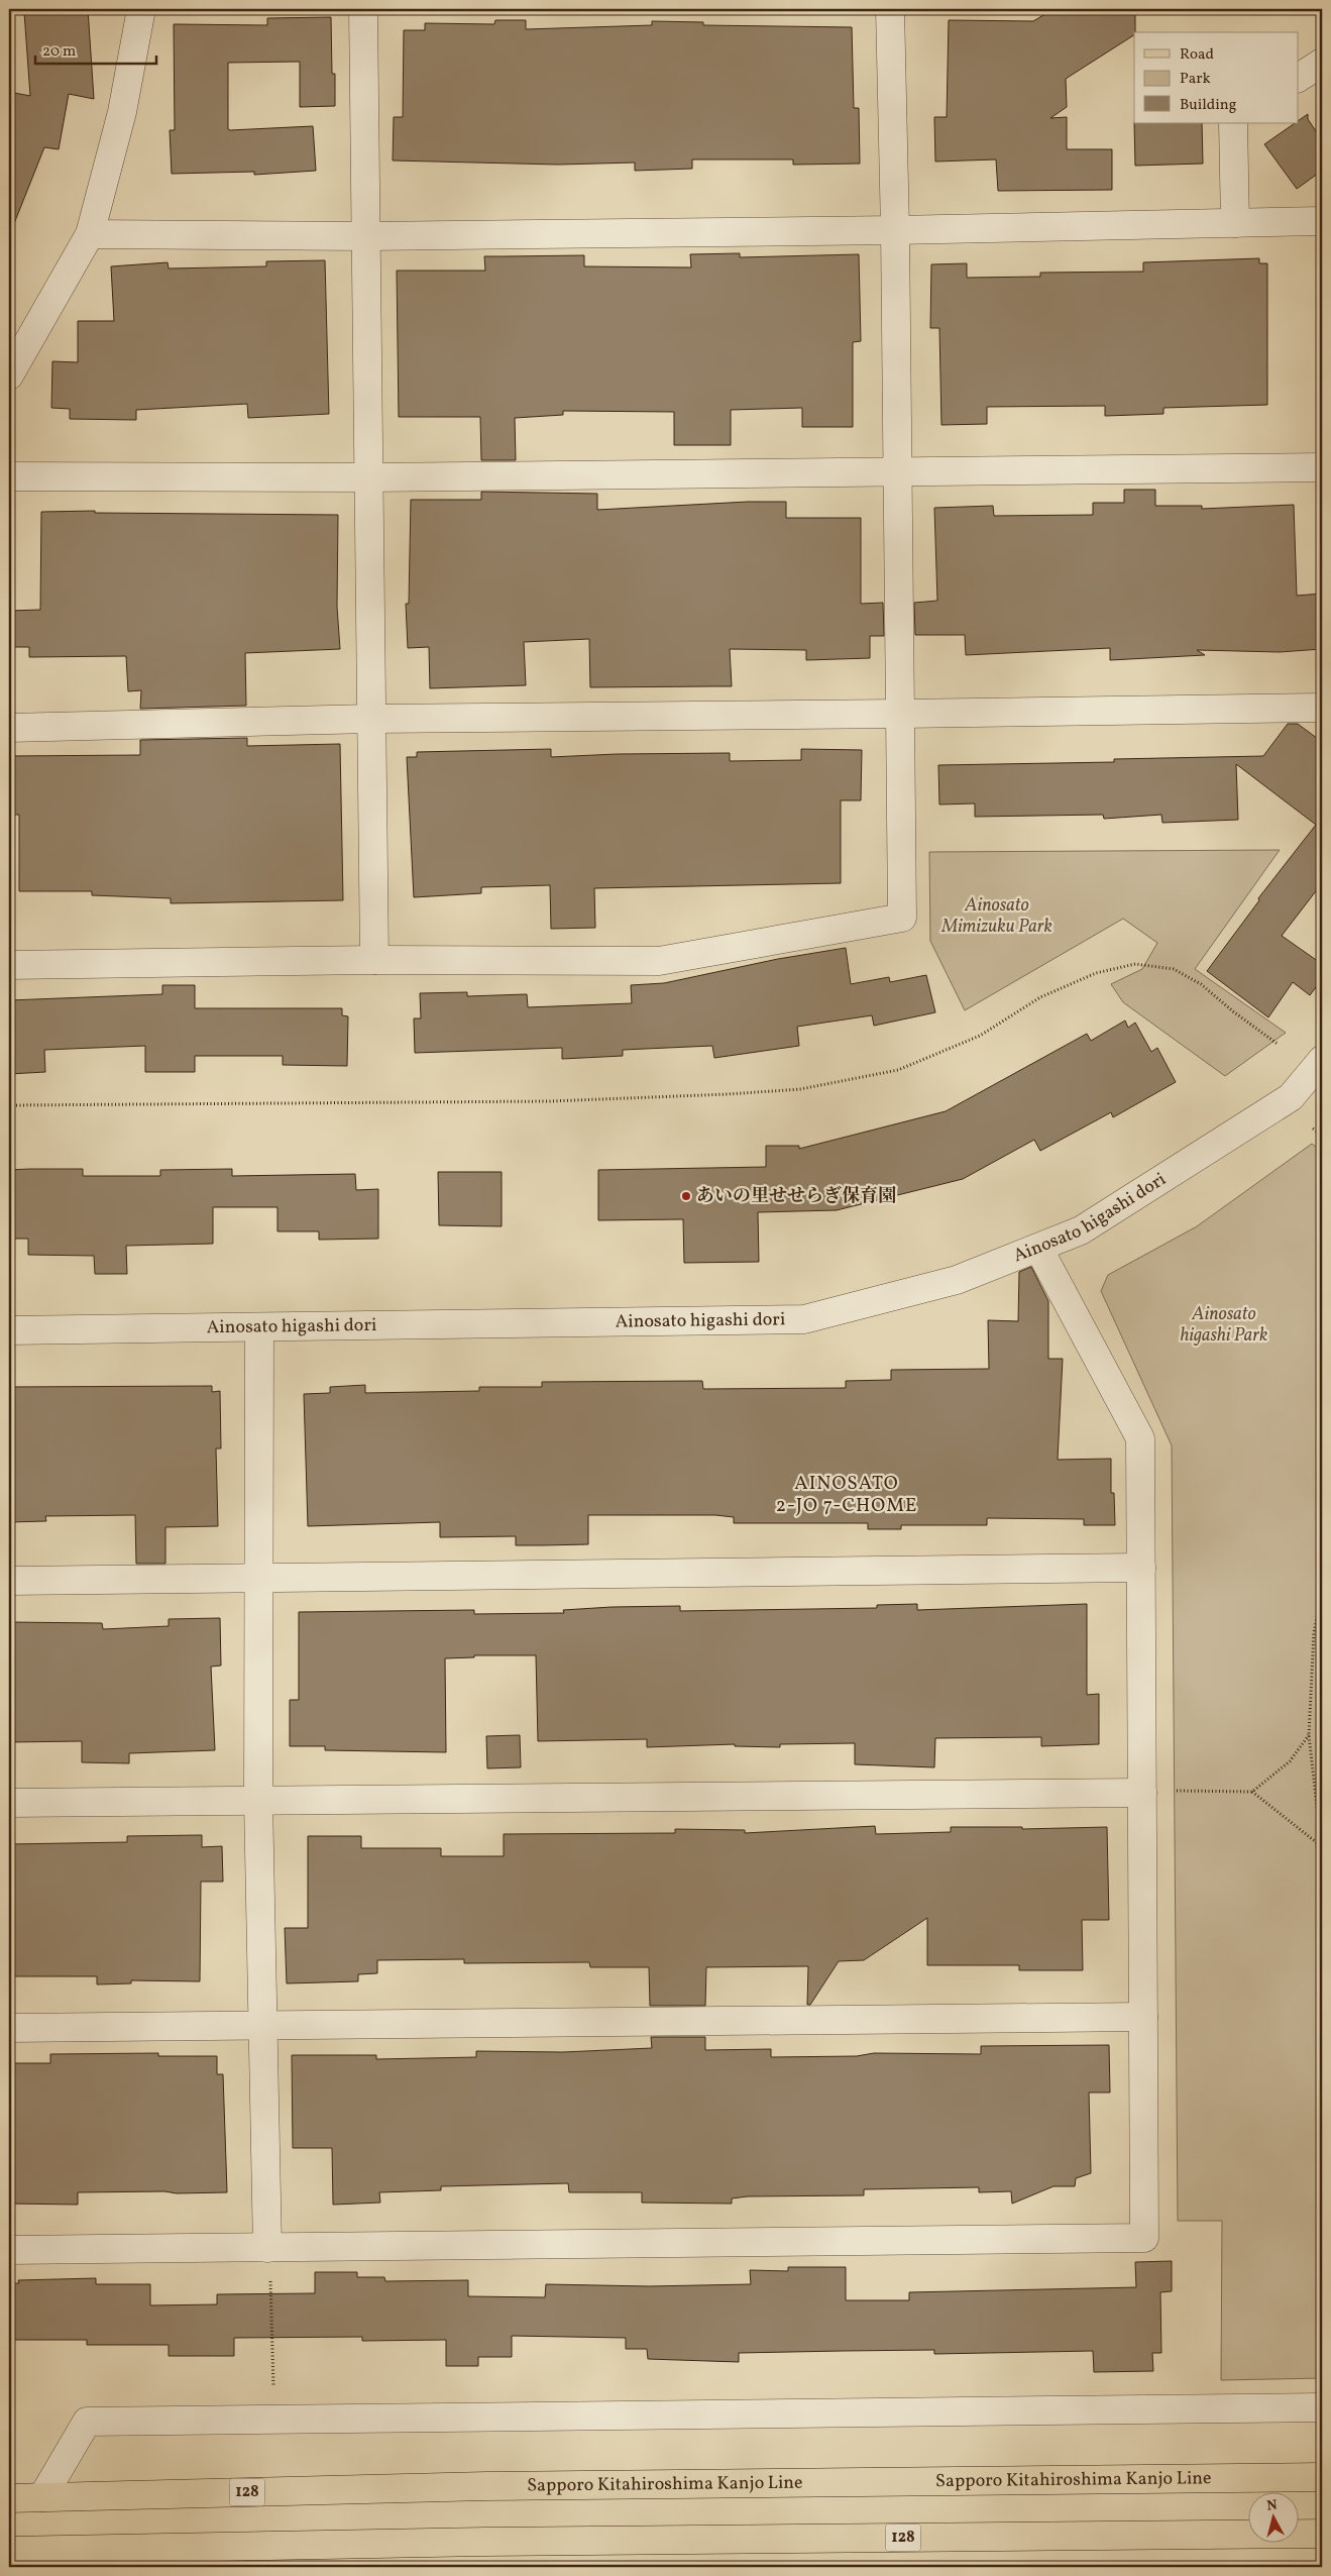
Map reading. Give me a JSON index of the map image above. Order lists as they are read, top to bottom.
{
  "streets": {
    "main road": ["Sapporo Kitahiroshima Kanjo Line", "128"],
    "street": ["Ainosato higashi dori"]
  },
  "districts": ["AINOSATO 2-JO 7-CHOME"],
  "parks": ["Ainosato Mimizuku Park", "Ainosato higashi Park"],
  "places": ["あいの里せせらぎ保育園"],
  "legend": ["Road", "Park", "Building"],
  "scale_bar": "20 m",
  "north": "top"
}
